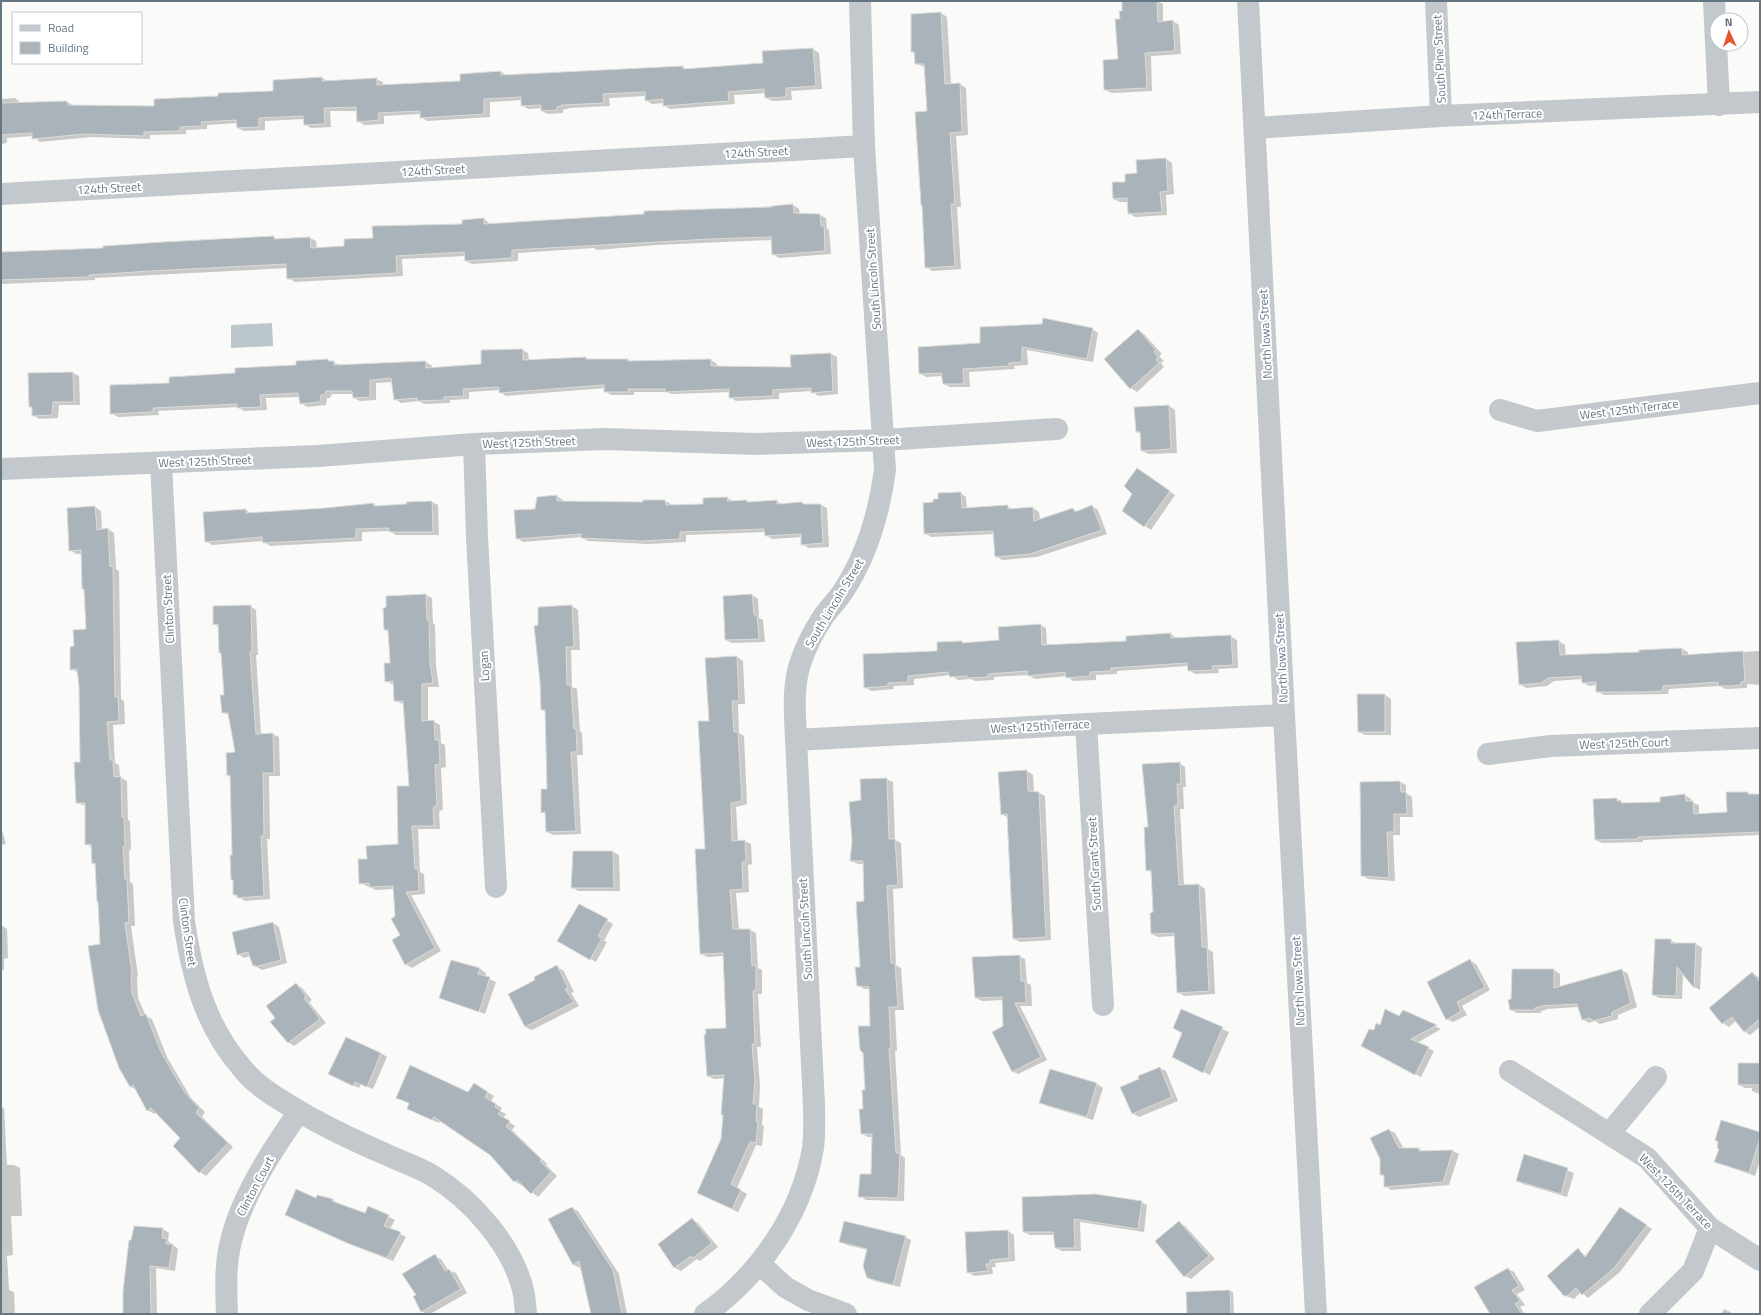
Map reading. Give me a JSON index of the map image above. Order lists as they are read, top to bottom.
{
  "streets": {
    "street": [
      "South Pine Street",
      "124th Terrace",
      "124th Street",
      "South Lincoln Street",
      "North Iowa Street",
      "West 125th Terrace",
      "West 125th Street",
      "Clinton Street",
      "Logan",
      "West 125th Court",
      "South Grant Street",
      "Clinton Court",
      "West 126th Terrace"
    ]
  },
  "crossings": [
    ["South Pine Street", "124th Terrace"],
    ["124th Terrace", "North Iowa Street"],
    ["124th Street", "South Lincoln Street"],
    ["South Lincoln Street", "West 125th Terrace"],
    ["South Lincoln Street", "West 125th Street"],
    ["North Iowa Street", "West 125th Terrace"],
    ["West 125th Terrace", "South Grant Street"],
    ["West 125th Street", "Clinton Street"],
    ["West 125th Street", "Logan"],
    ["Clinton Street", "Clinton Court"]
  ],
  "legend": ["Road", "Building"],
  "north": "top"
}
